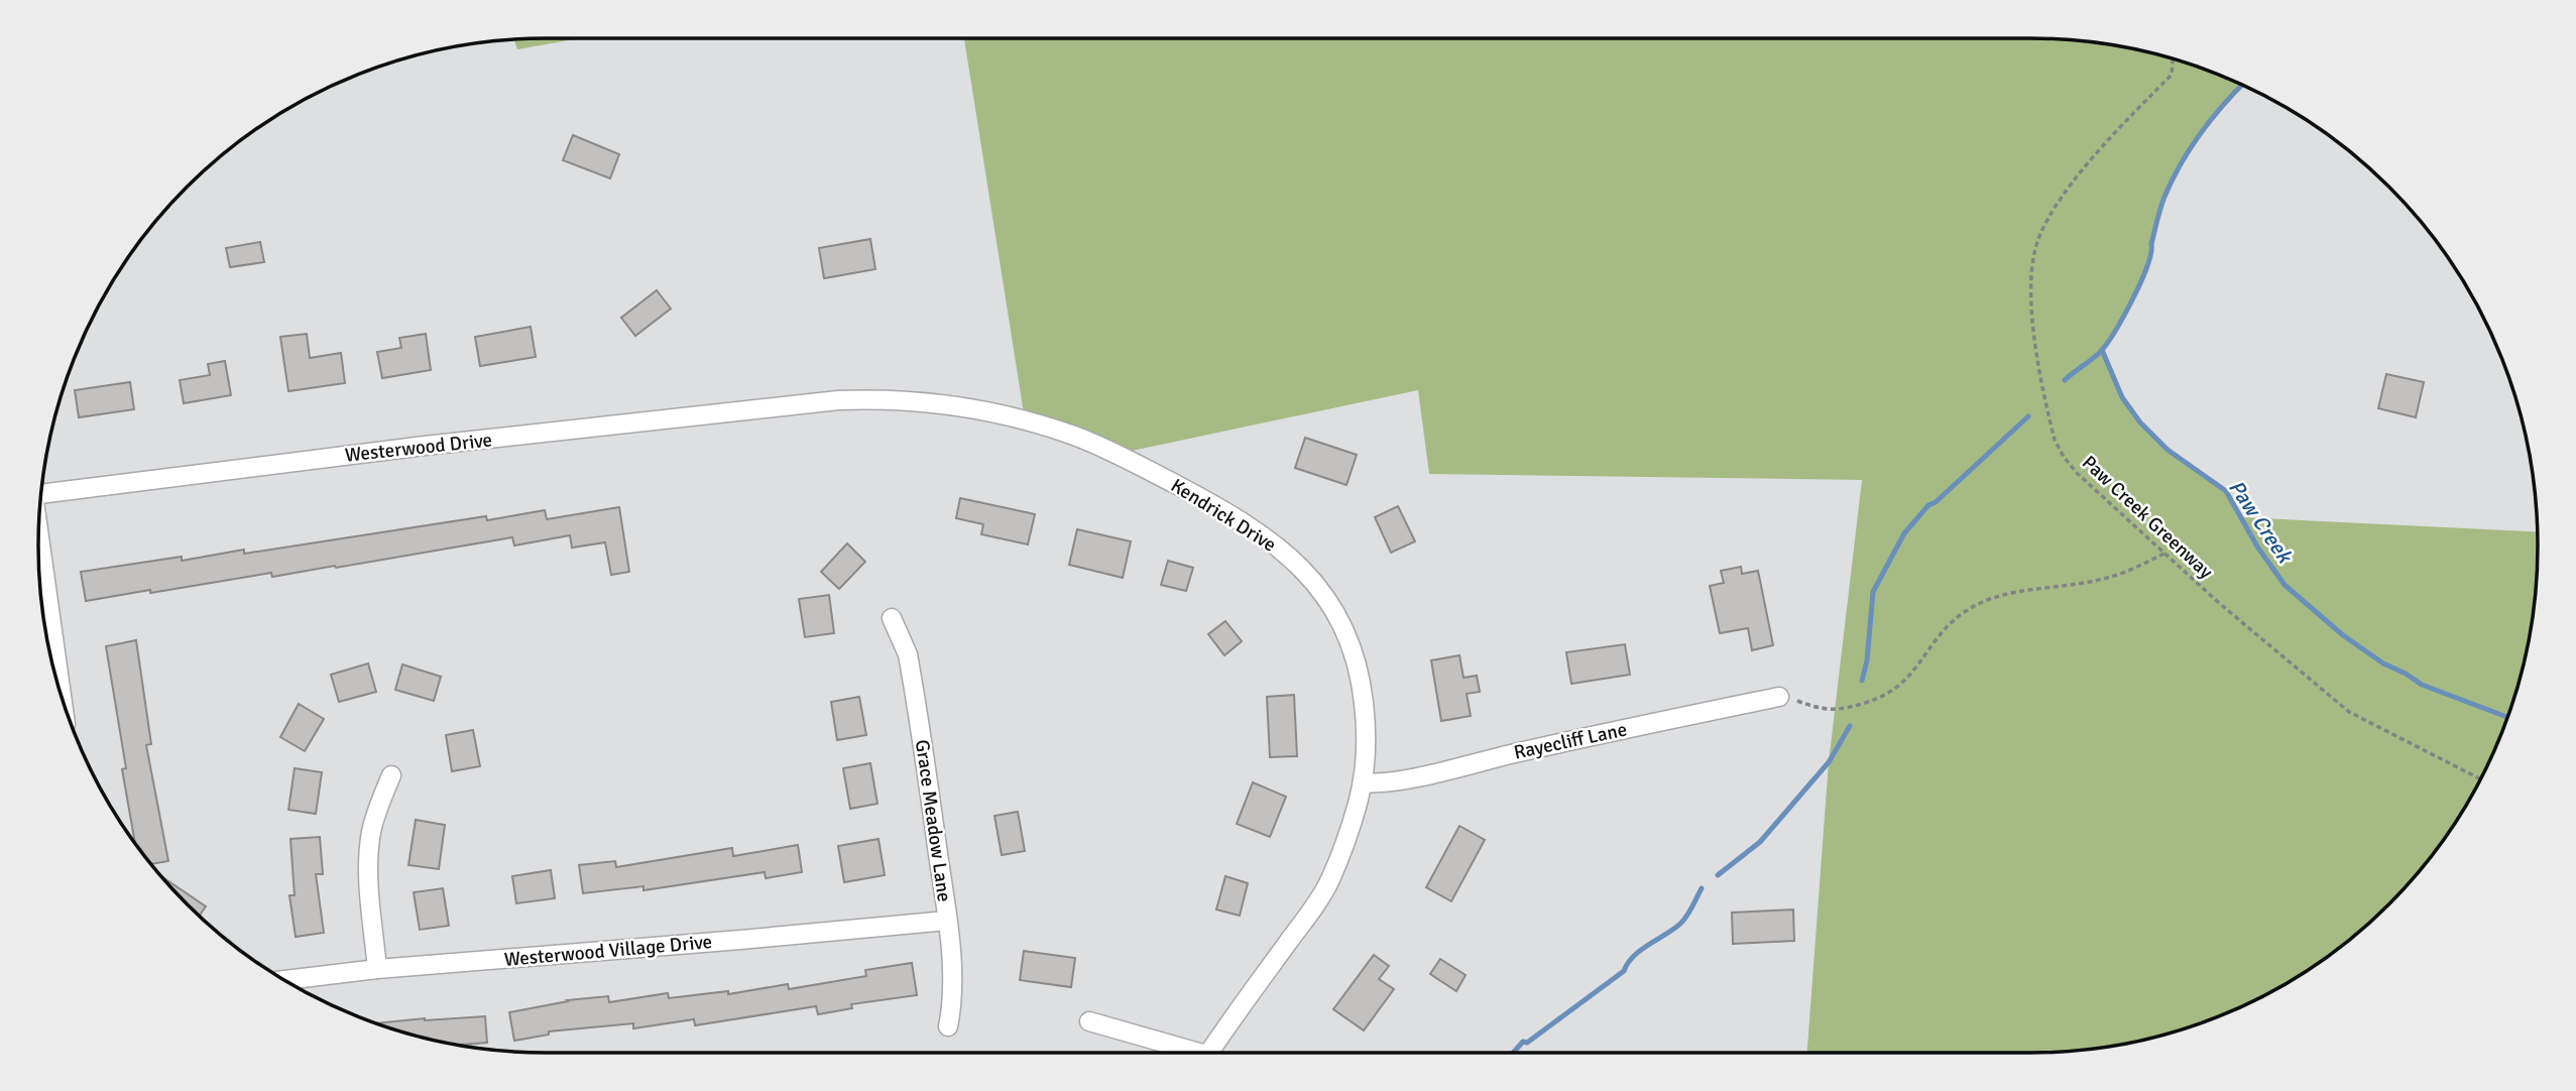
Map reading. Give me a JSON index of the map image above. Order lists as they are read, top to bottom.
{
  "streets": {
    "street": [
      "Westerwood Drive",
      "Kendrick Drive",
      "Rayecliff Lane",
      "Grace Meadow Lane",
      "Westerwood Village Drive"
    ],
    "path": ["Paw Creek Greenway"]
  },
  "crossings": [
    ["Westerwood Drive", "Kendrick Drive"],
    ["Kendrick Drive", "Rayecliff Lane"],
    ["Grace Meadow Lane", "Westerwood Village Drive"]
  ],
  "water": ["Paw Creek"]
}
